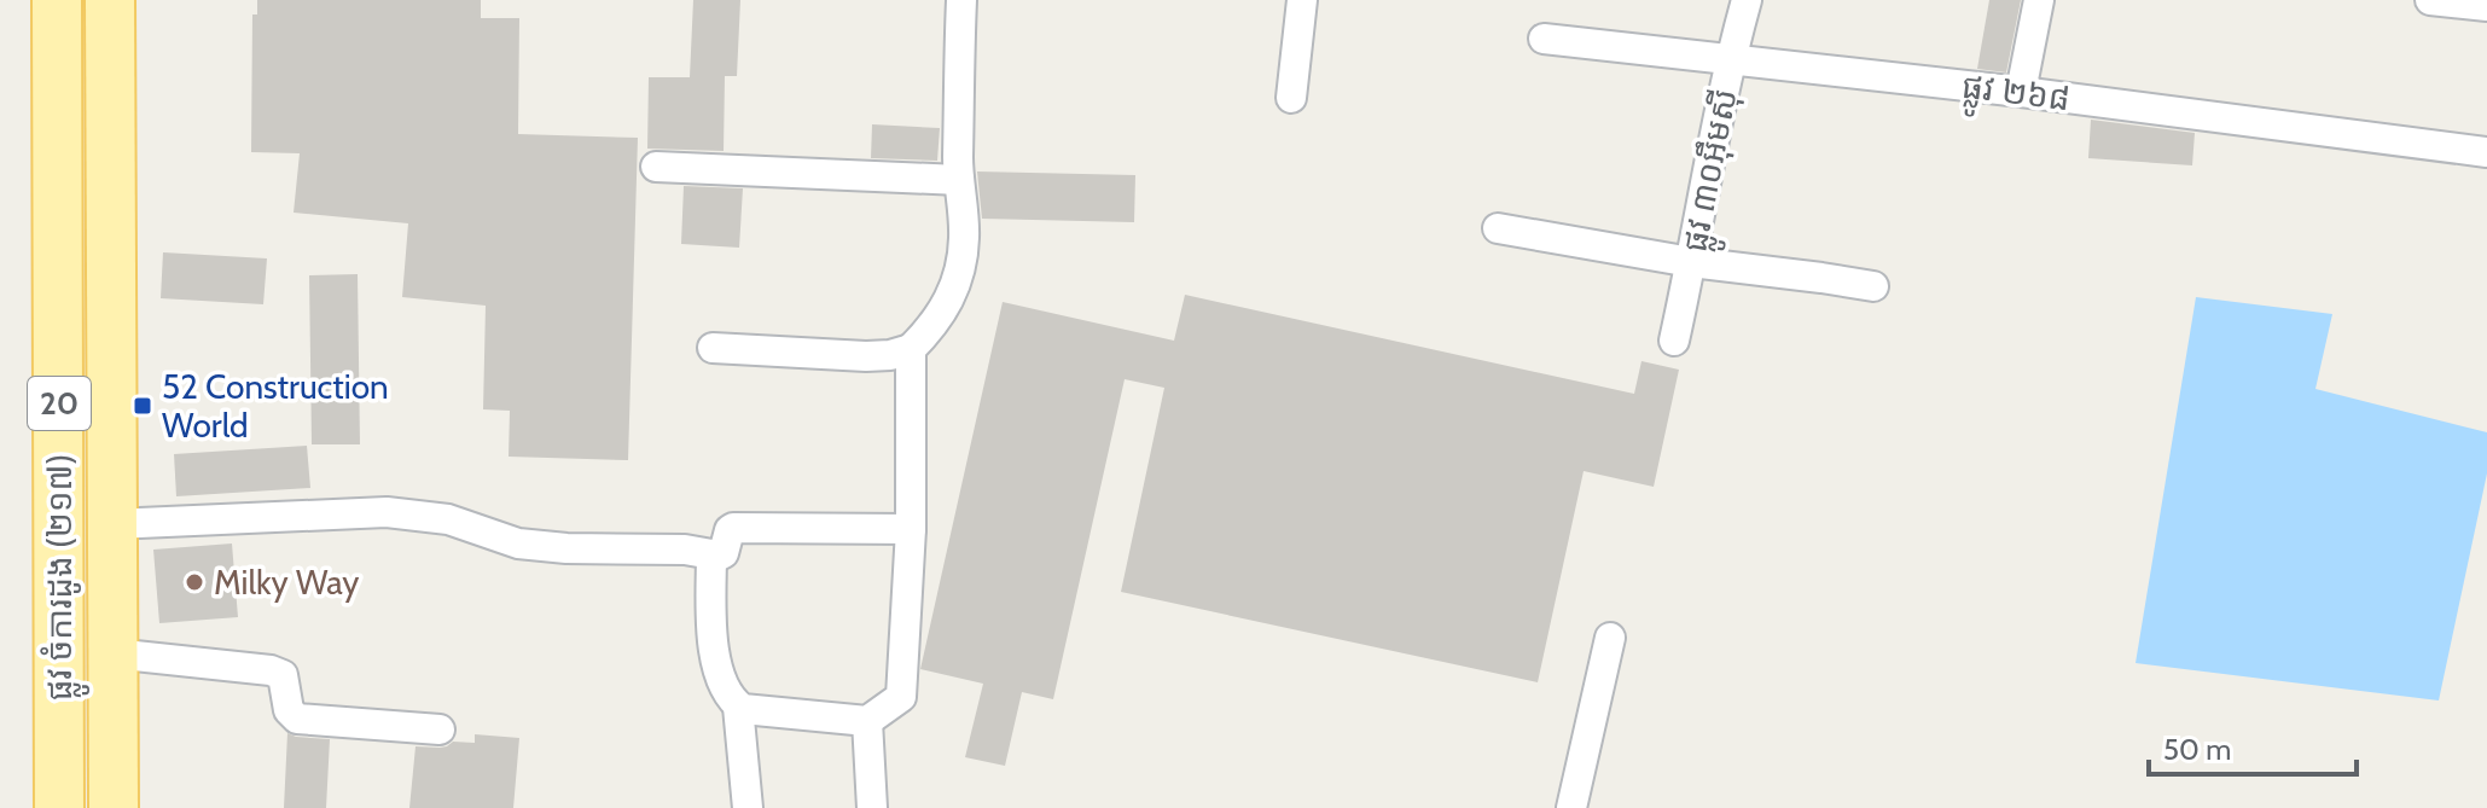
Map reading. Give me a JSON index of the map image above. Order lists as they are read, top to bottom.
{
  "streets": {
    "main road": ["20", "ផ្លូវ ចំការដូង (២១៧)"],
    "street": ["ផ្លូវ ២៦៨", "ផ្លូវ ៣០អ៊ឹមស៊ី"]
  },
  "crossings": [
    ["ផ្លូវ ២៦៨", "ផ្លូវ ៣០អ៊ឹមស៊ី"]
  ],
  "places": {
    "transit": ["52 Construction World"],
    "other": ["Milky Way"]
  },
  "scale_bar": "50 m"
}
